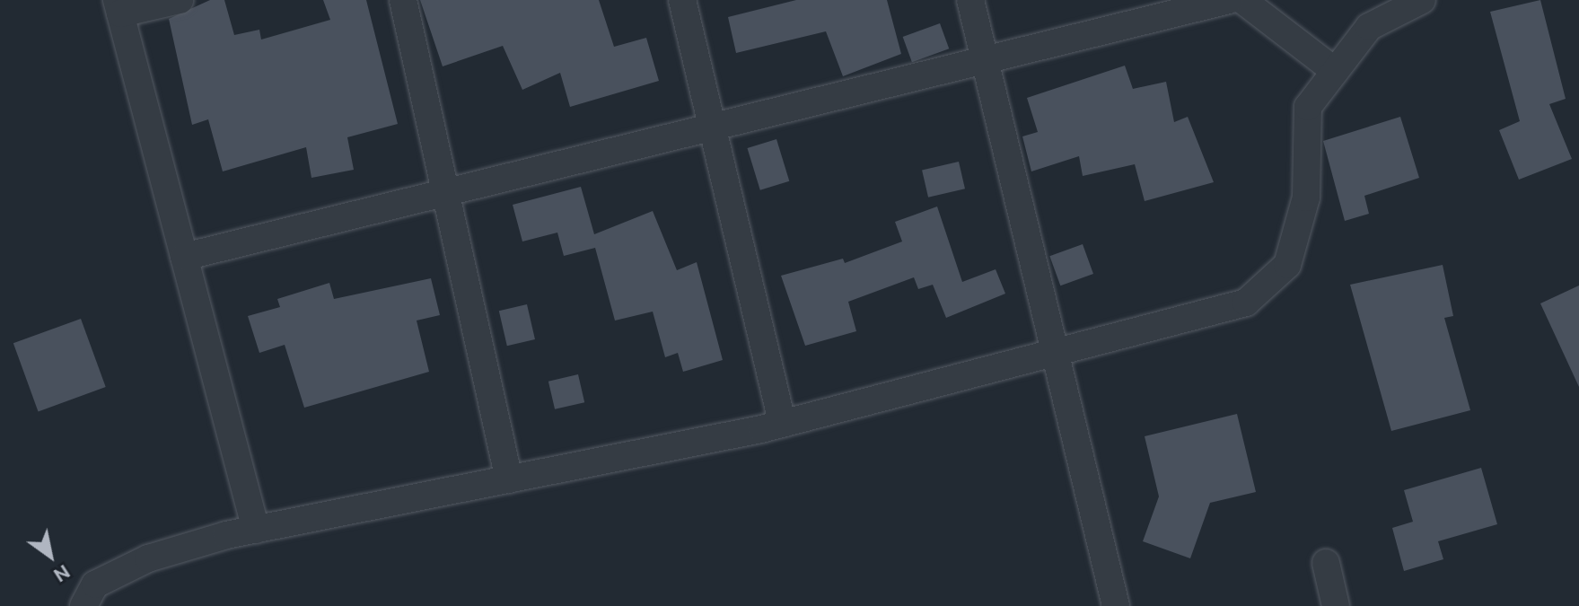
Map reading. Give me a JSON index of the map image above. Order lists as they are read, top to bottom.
{
  "north": "bottom right"
}
